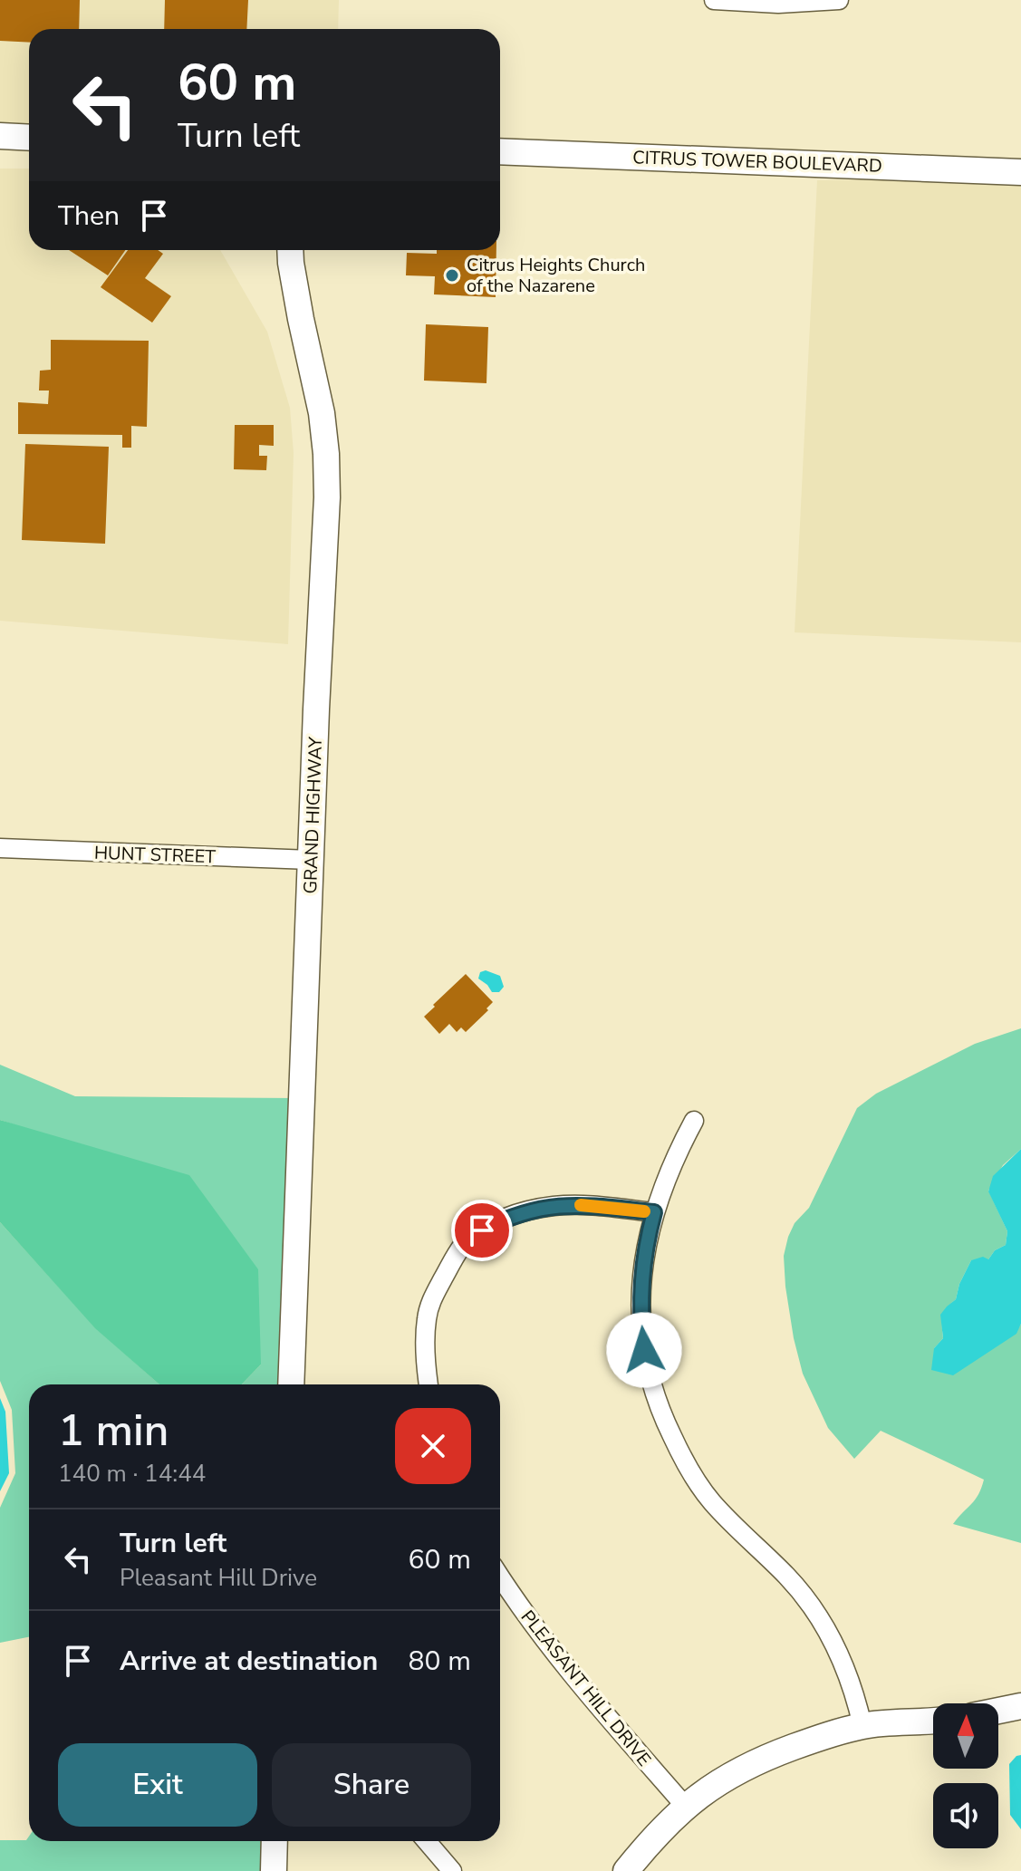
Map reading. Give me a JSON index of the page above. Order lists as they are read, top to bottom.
{
  "streets": {
    "street": [
      "CITRUS TOWER BOULEVARD",
      "GRAND HIGHWAY",
      "HUNT STREET",
      "PLEASANT HILL DRIVE"
    ]
  },
  "crossings": [
    ["GRAND HIGHWAY", "HUNT STREET"]
  ],
  "places": ["Citrus Heights Church of the Nazarene"],
  "north": "top",
  "page": {
    "turn": ["60 m", "Turn left"],
    "then": "Then",
    "heading": ["1 min", "140 m · 14:44"],
    "list": [
      {
        "name": "Turn left",
        "note": "Pleasant Hill Drive",
        "value": "60 m"
      },
      {
        "name": "Arrive at destination",
        "value": "80 m"
      }
    ],
    "buttons": ["Exit", "Share"]
  }
}
